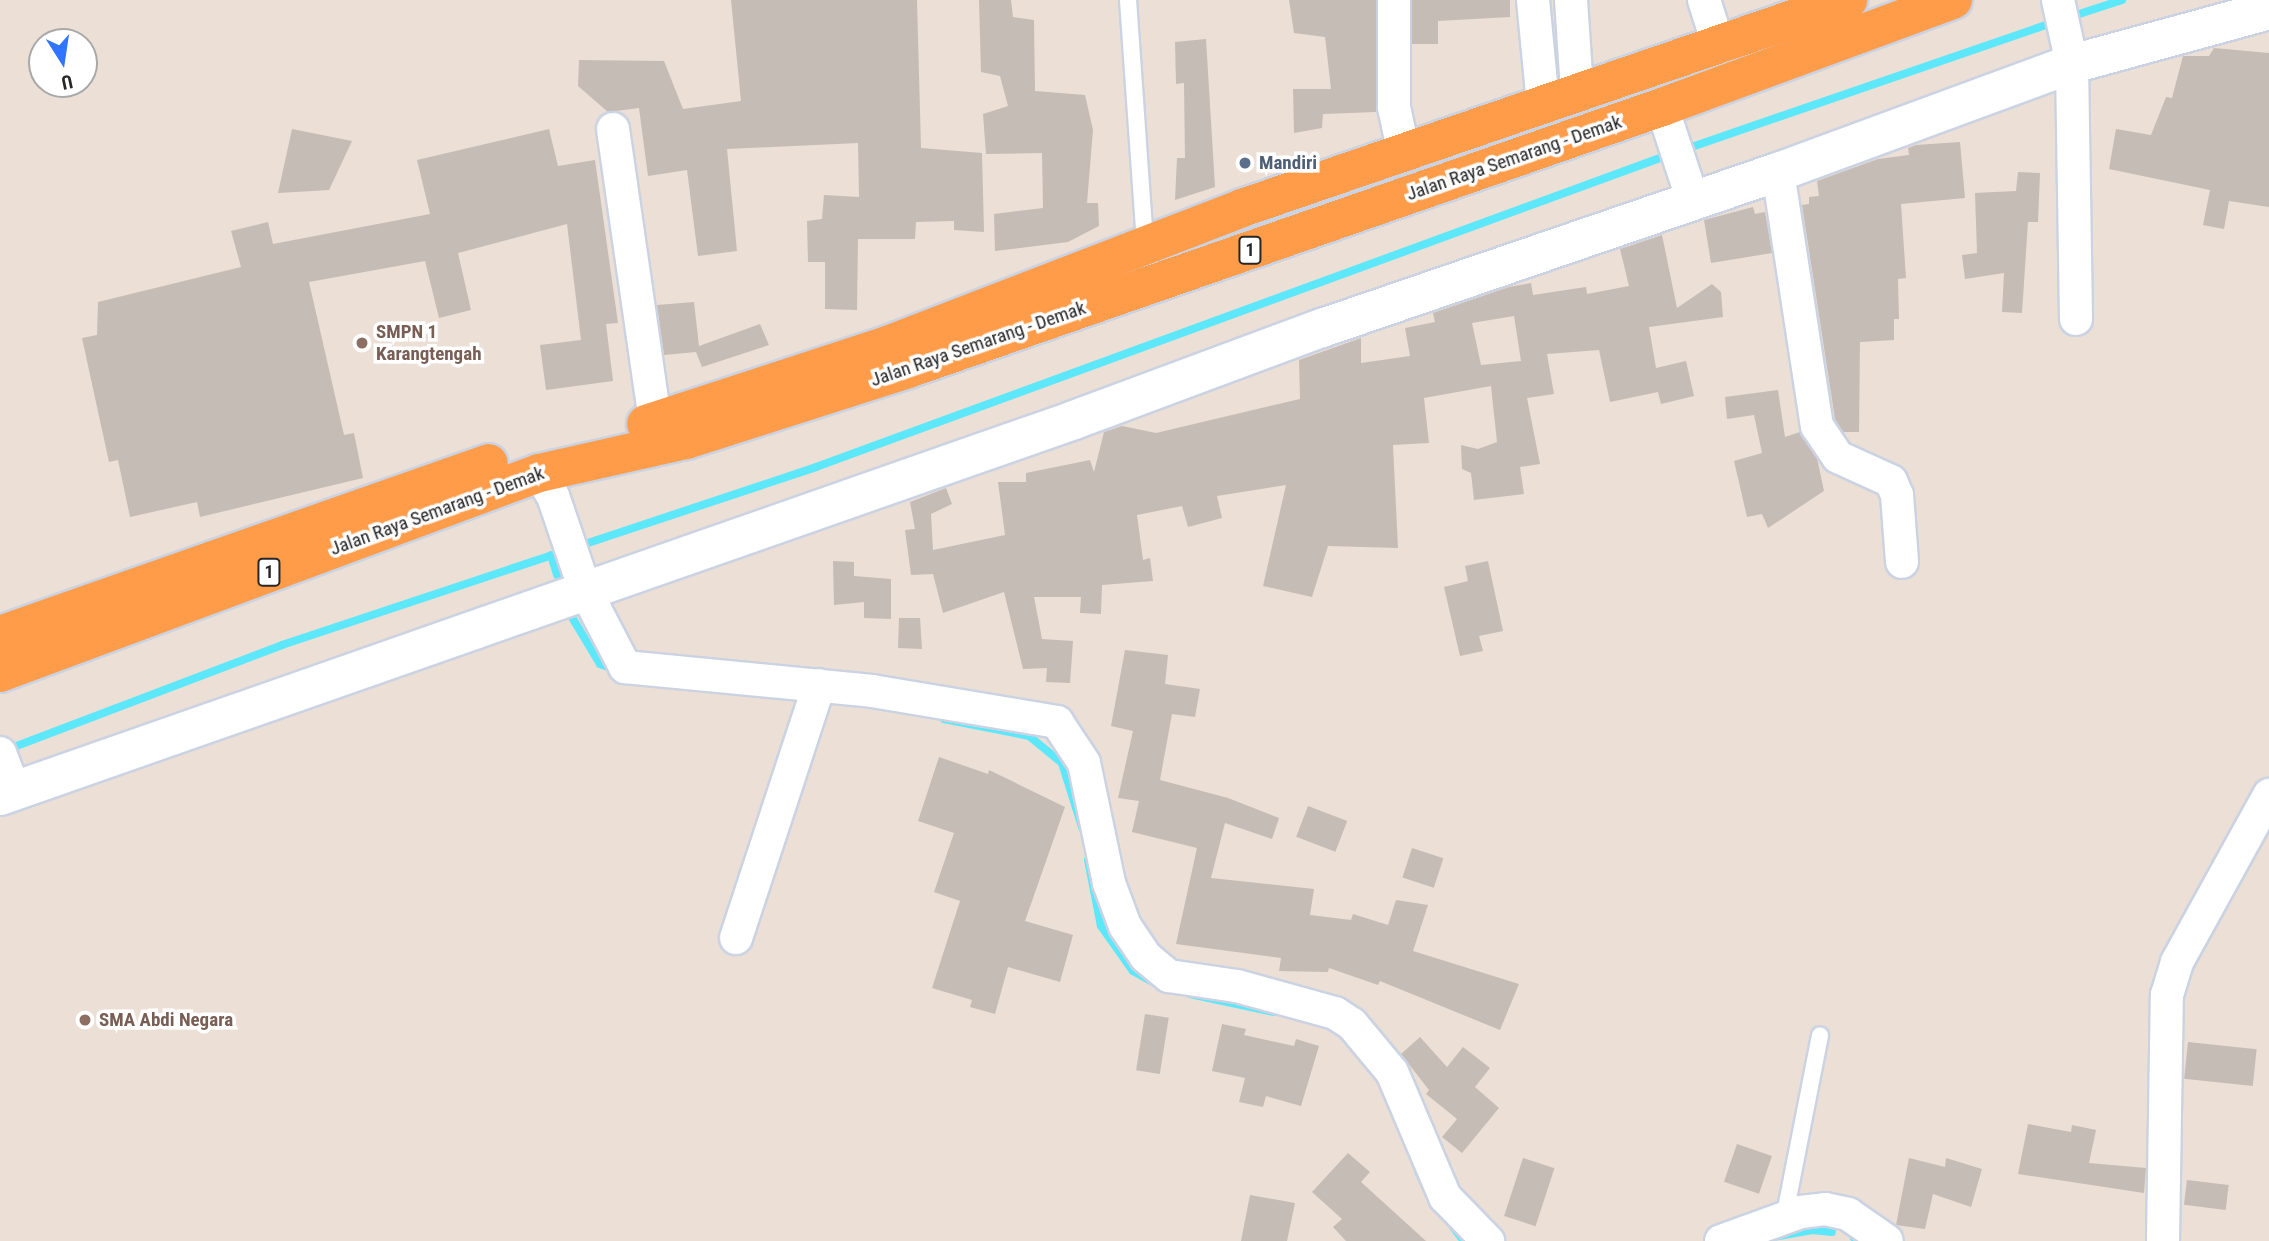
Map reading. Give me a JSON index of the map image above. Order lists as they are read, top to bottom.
{
  "streets": {
    "highway": ["Jalan Raya Semarang - Demak", "1"]
  },
  "places": ["Mandiri", "SMPN 1 Karangtengah", "SMA Abdi Negara"],
  "north": "bottom"
}
